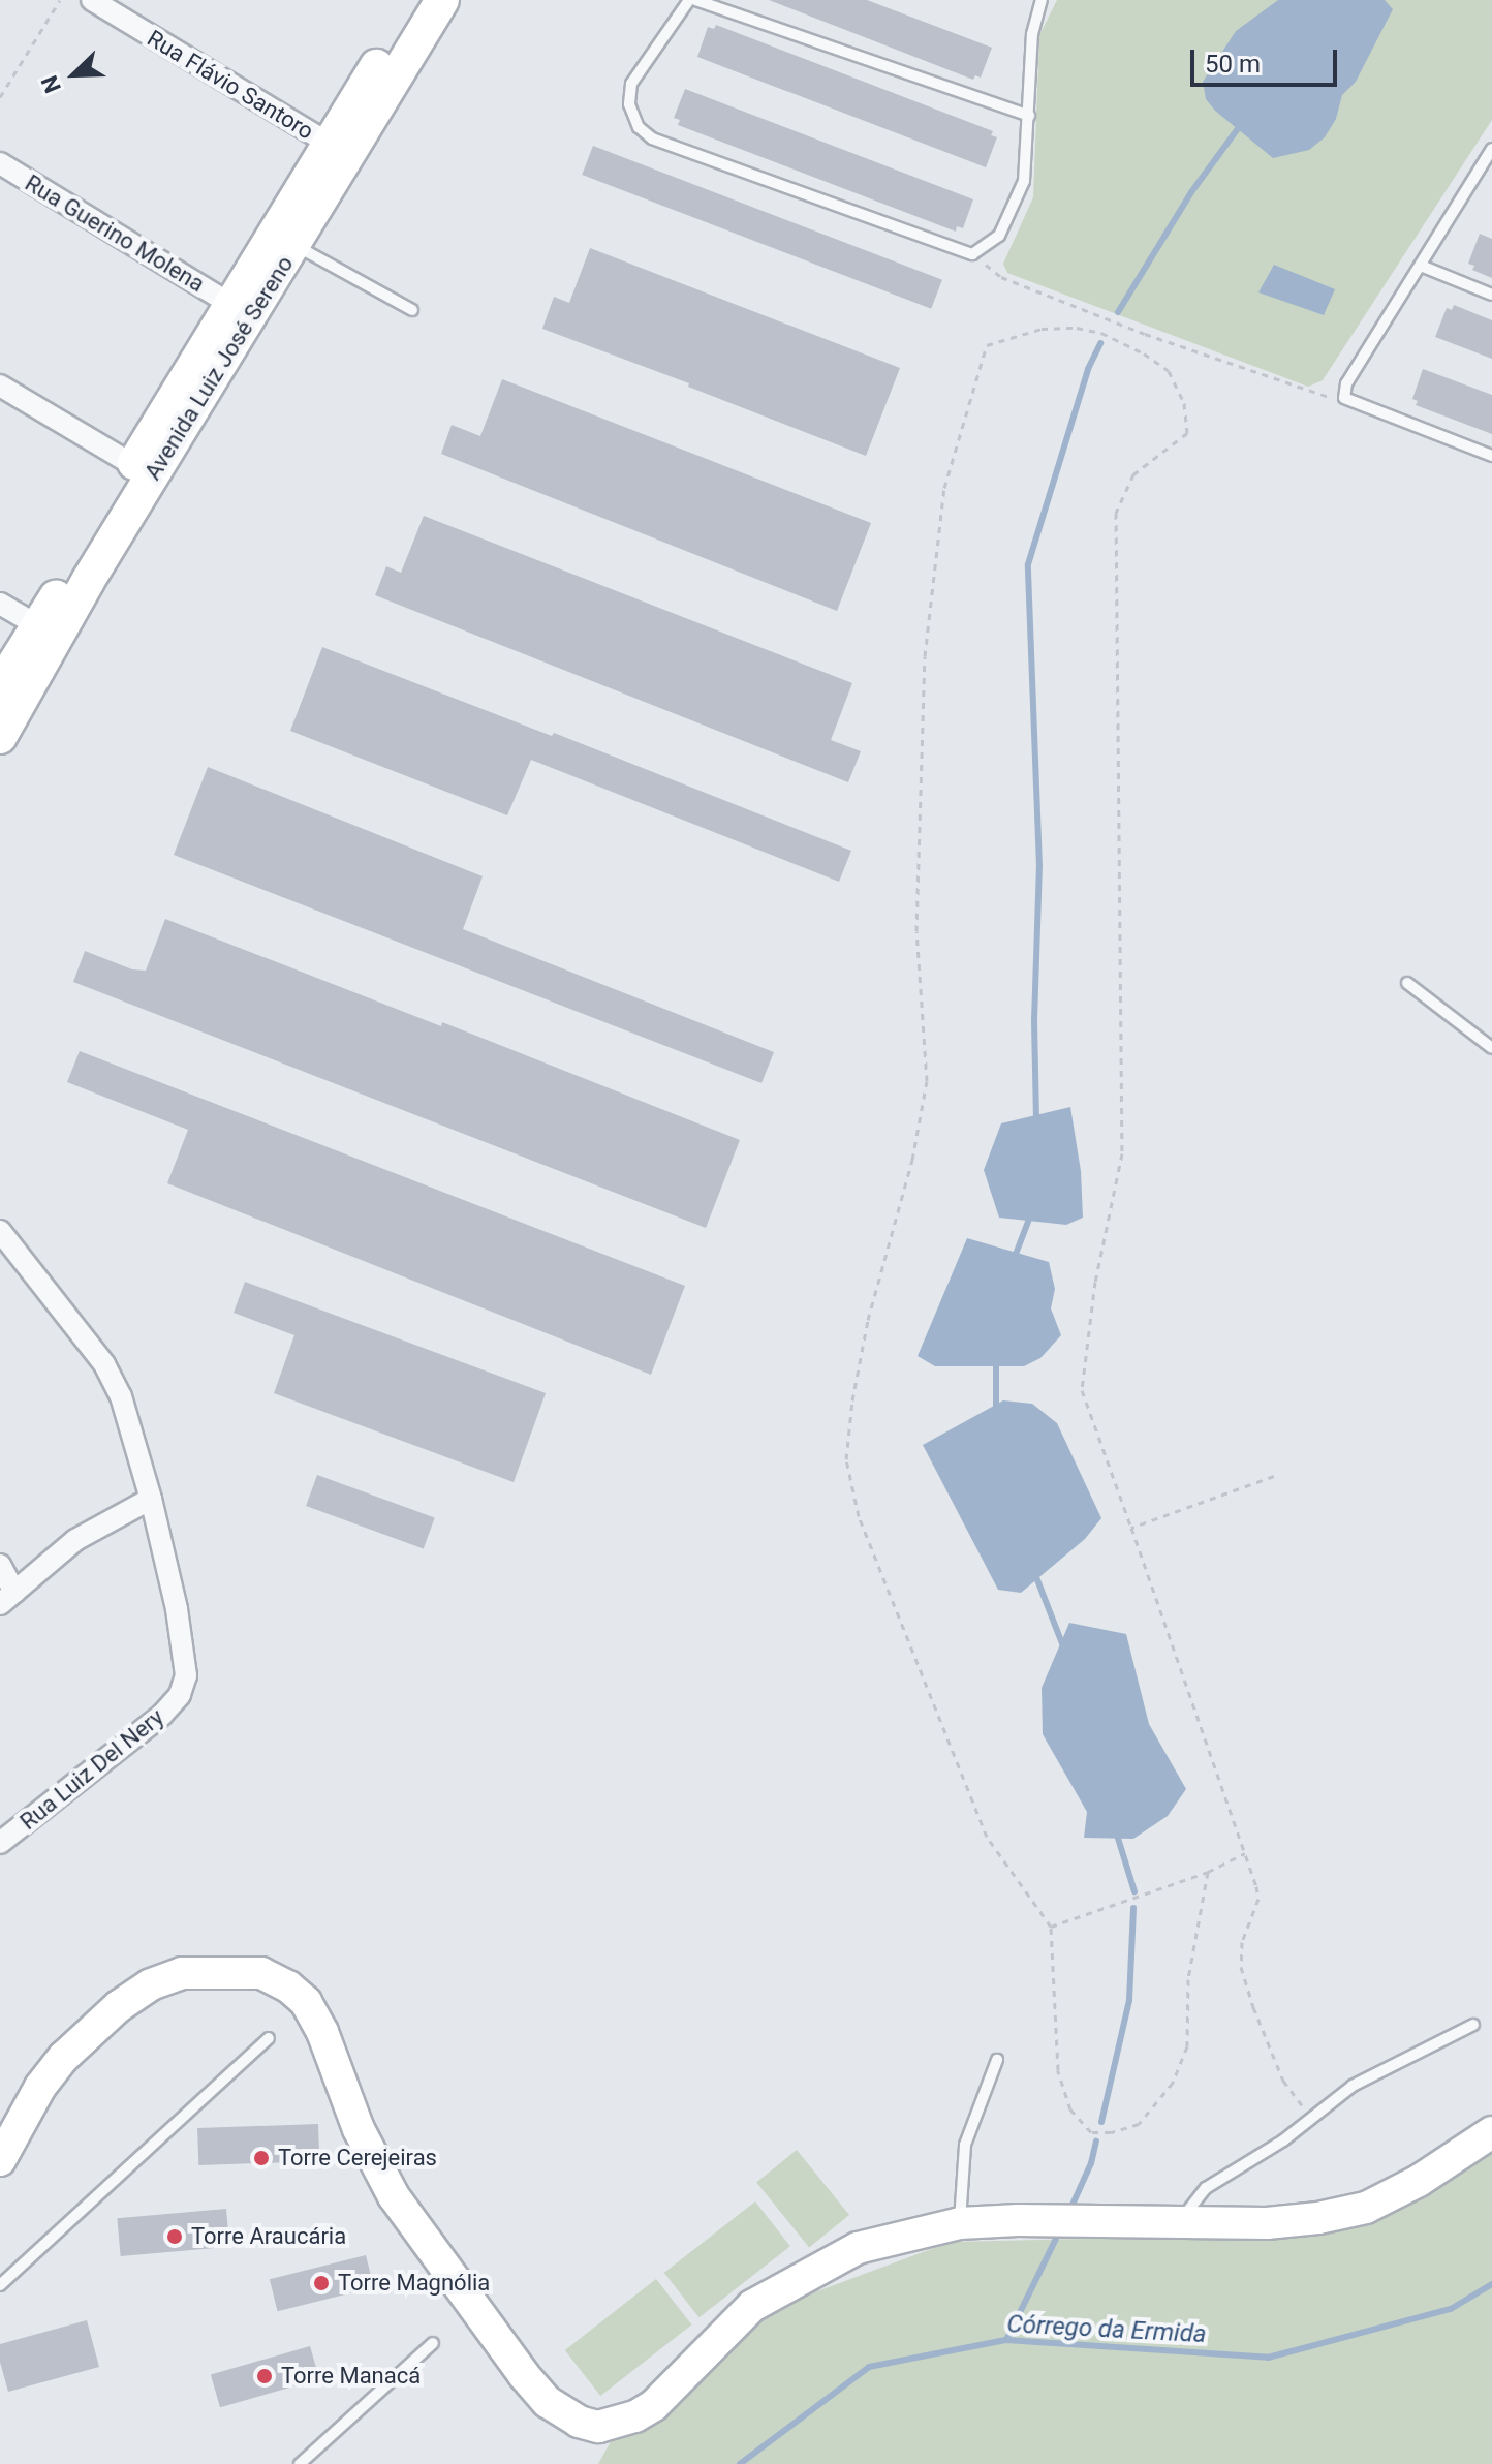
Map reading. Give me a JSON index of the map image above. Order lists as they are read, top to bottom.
{
  "streets": {
    "main road": ["Avenida Luiz José Sereno"],
    "street": ["Rua Flávio Santoro", "Rua Guerino Molena", "Rua Luiz Del Nery"]
  },
  "crossings": [
    ["Rua Flávio Santoro", "Avenida Luiz José Sereno"],
    ["Rua Guerino Molena", "Avenida Luiz José Sereno"]
  ],
  "water": ["Córrego da Ermida"],
  "places": [
    "Torre Cerejeiras",
    "Torre Araucária",
    "Torre Magnólia",
    "Torre Manacá"
  ],
  "scale_bar": "50 m",
  "north": "bottom left"
}
